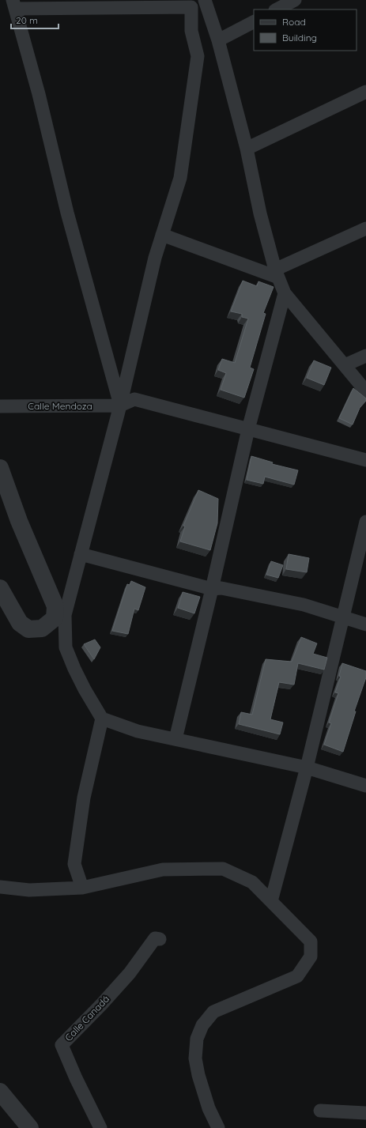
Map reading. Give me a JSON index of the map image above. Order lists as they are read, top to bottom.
{
  "streets": {
    "street": ["Calle Mendoza", "Calle Canadá"]
  },
  "legend": ["Road", "Building"],
  "scale_bar": "20 m"
}
